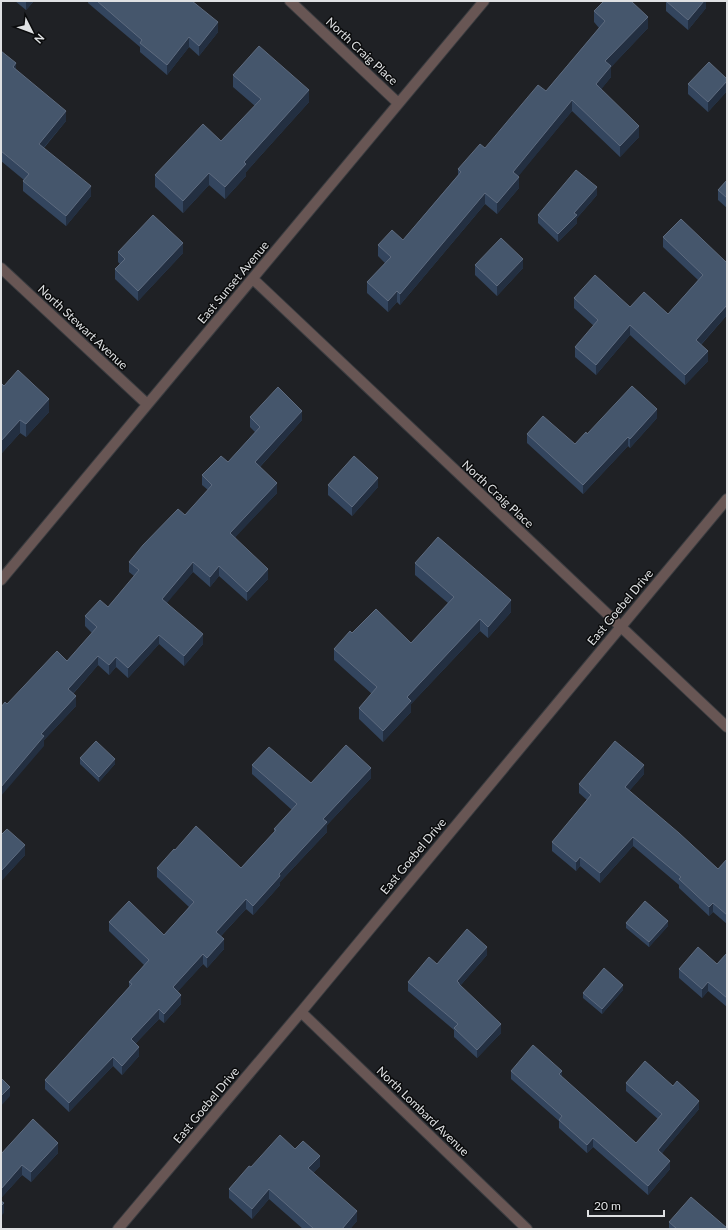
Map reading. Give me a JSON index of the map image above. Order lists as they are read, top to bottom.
{
  "streets": {
    "street": [
      "North Craig Place",
      "East Sunset Avenue",
      "North Stewart Avenue",
      "East Goebel Drive",
      "North Lombard Avenue"
    ]
  },
  "crossings": [
    ["North Craig Place", "East Sunset Avenue"],
    ["North Craig Place", "East Goebel Drive"],
    ["East Sunset Avenue", "North Stewart Avenue"],
    ["East Goebel Drive", "North Lombard Avenue"]
  ],
  "scale_bar": "20 m",
  "north": "bottom right"
}
